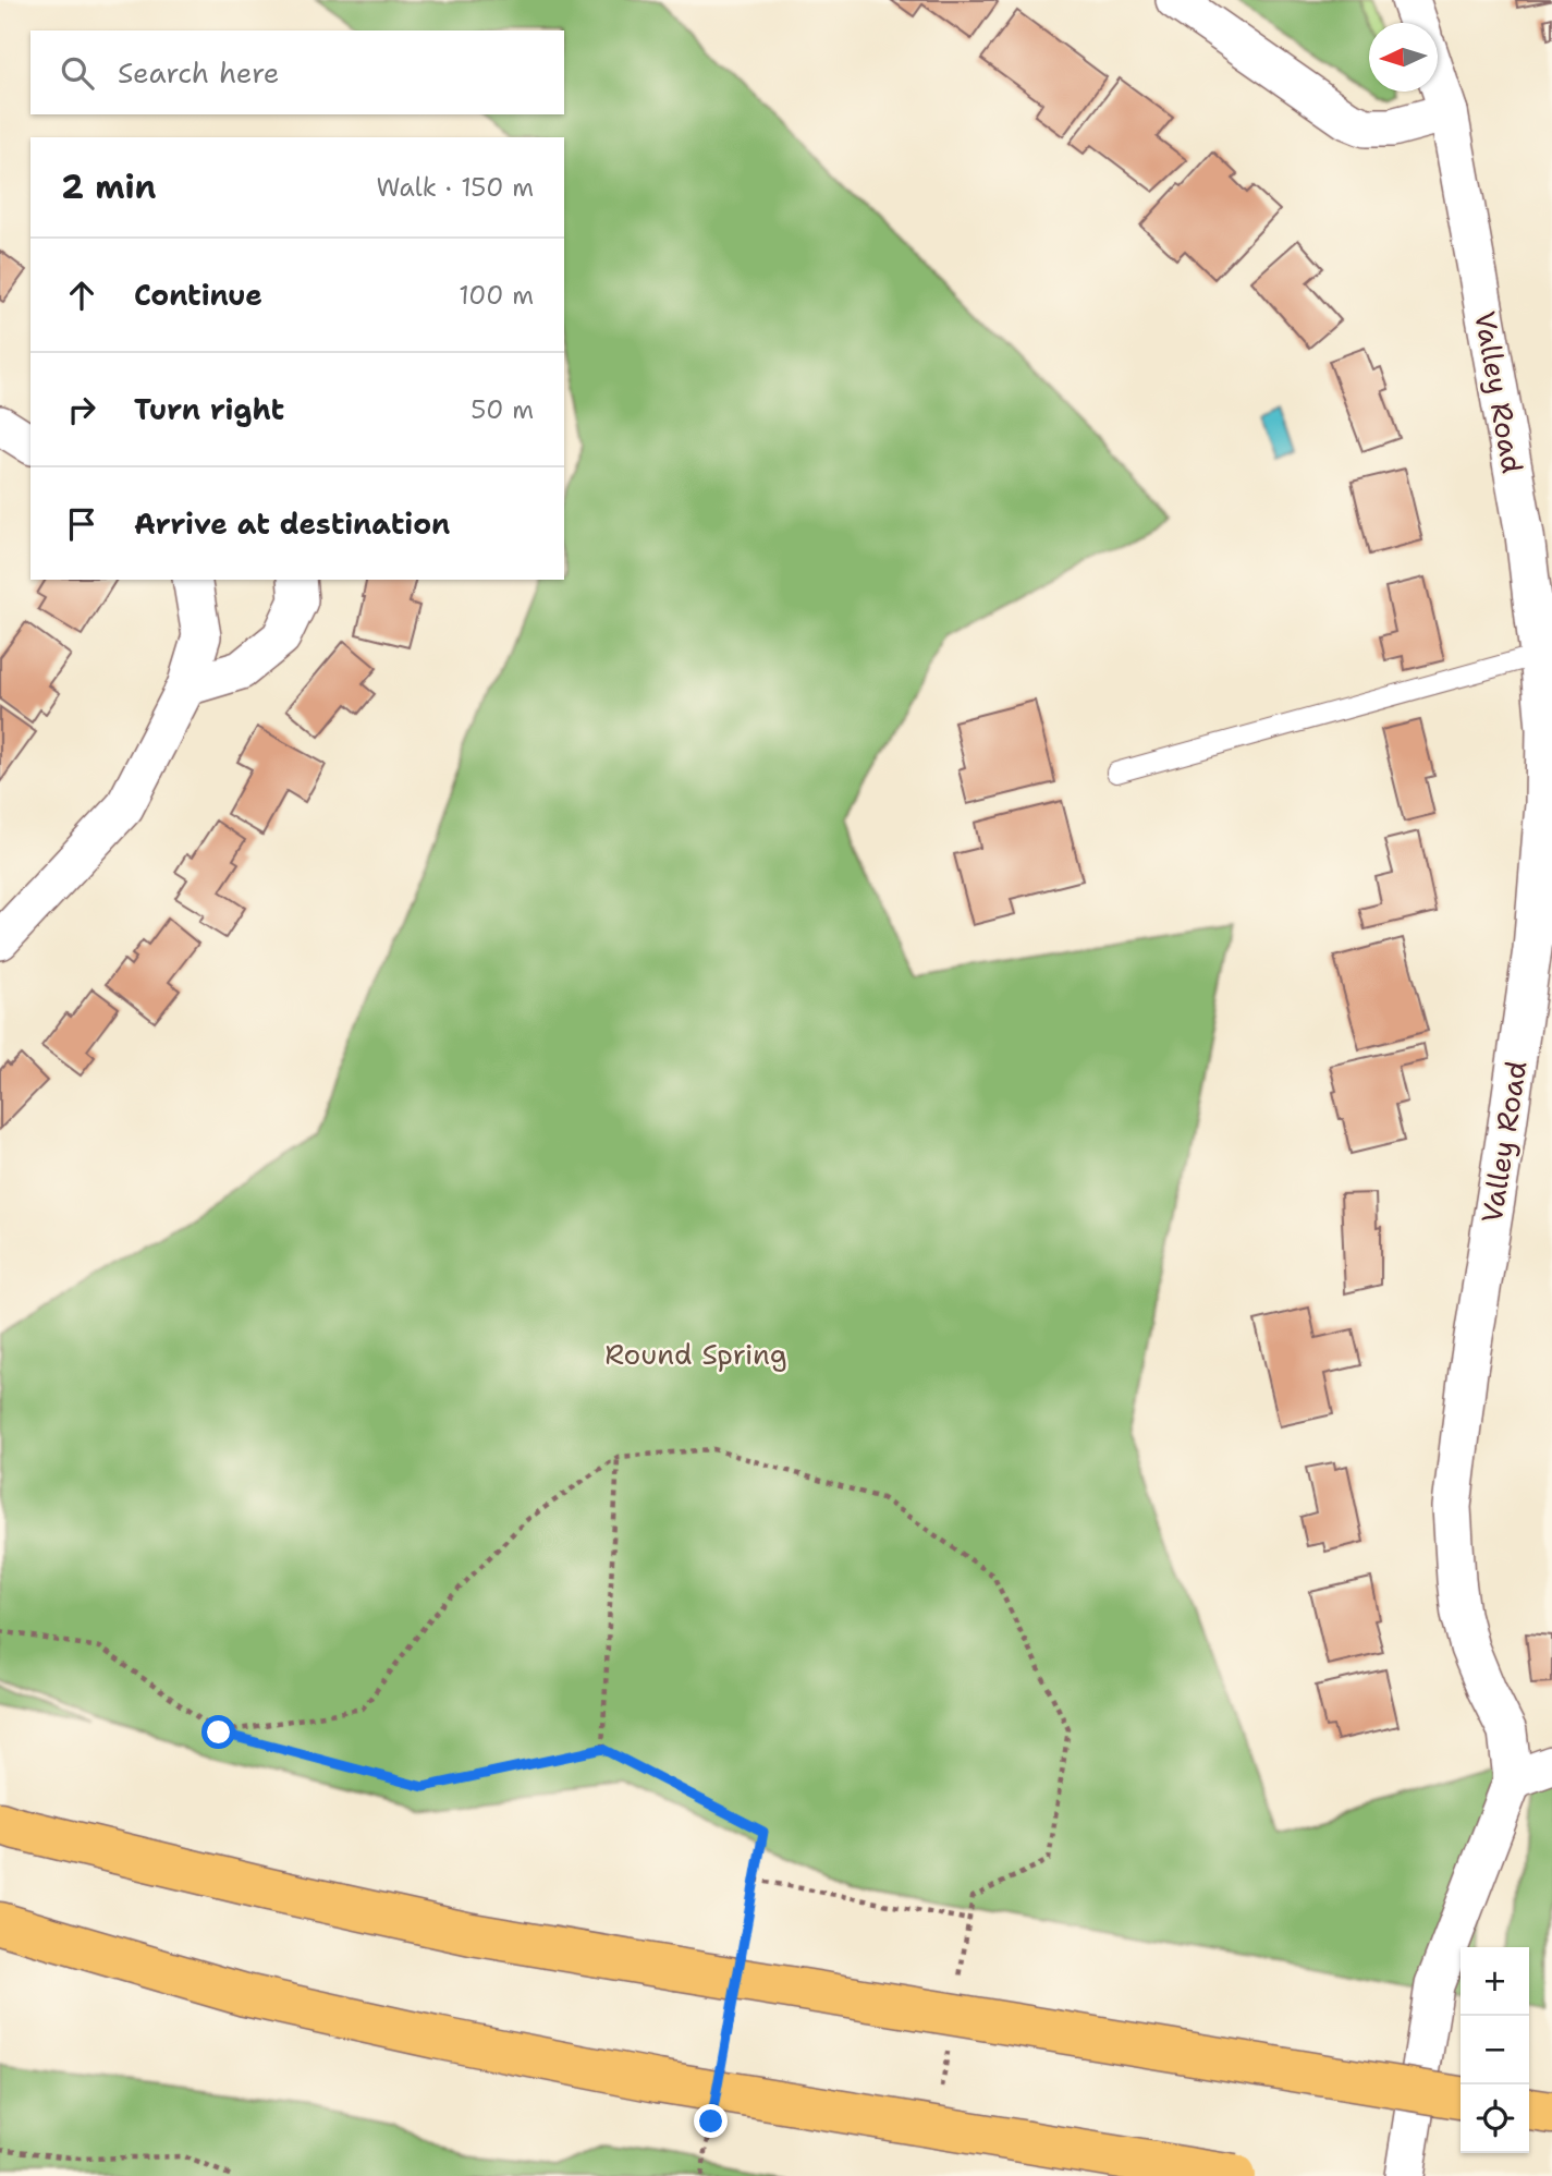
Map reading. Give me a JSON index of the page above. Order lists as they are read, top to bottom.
{
  "streets": {
    "street": ["Valley Road"]
  },
  "parks": ["Round Spring"],
  "north": "left",
  "page": {
    "search": "Search here",
    "heading": ["2 min", "Walk · 150 m"],
    "list": [
      ["Continue", "100 m"],
      ["Turn right", "50 m"],
      "Arrive at destination"
    ],
    "map_buttons": ["+", "−"]
  }
}
